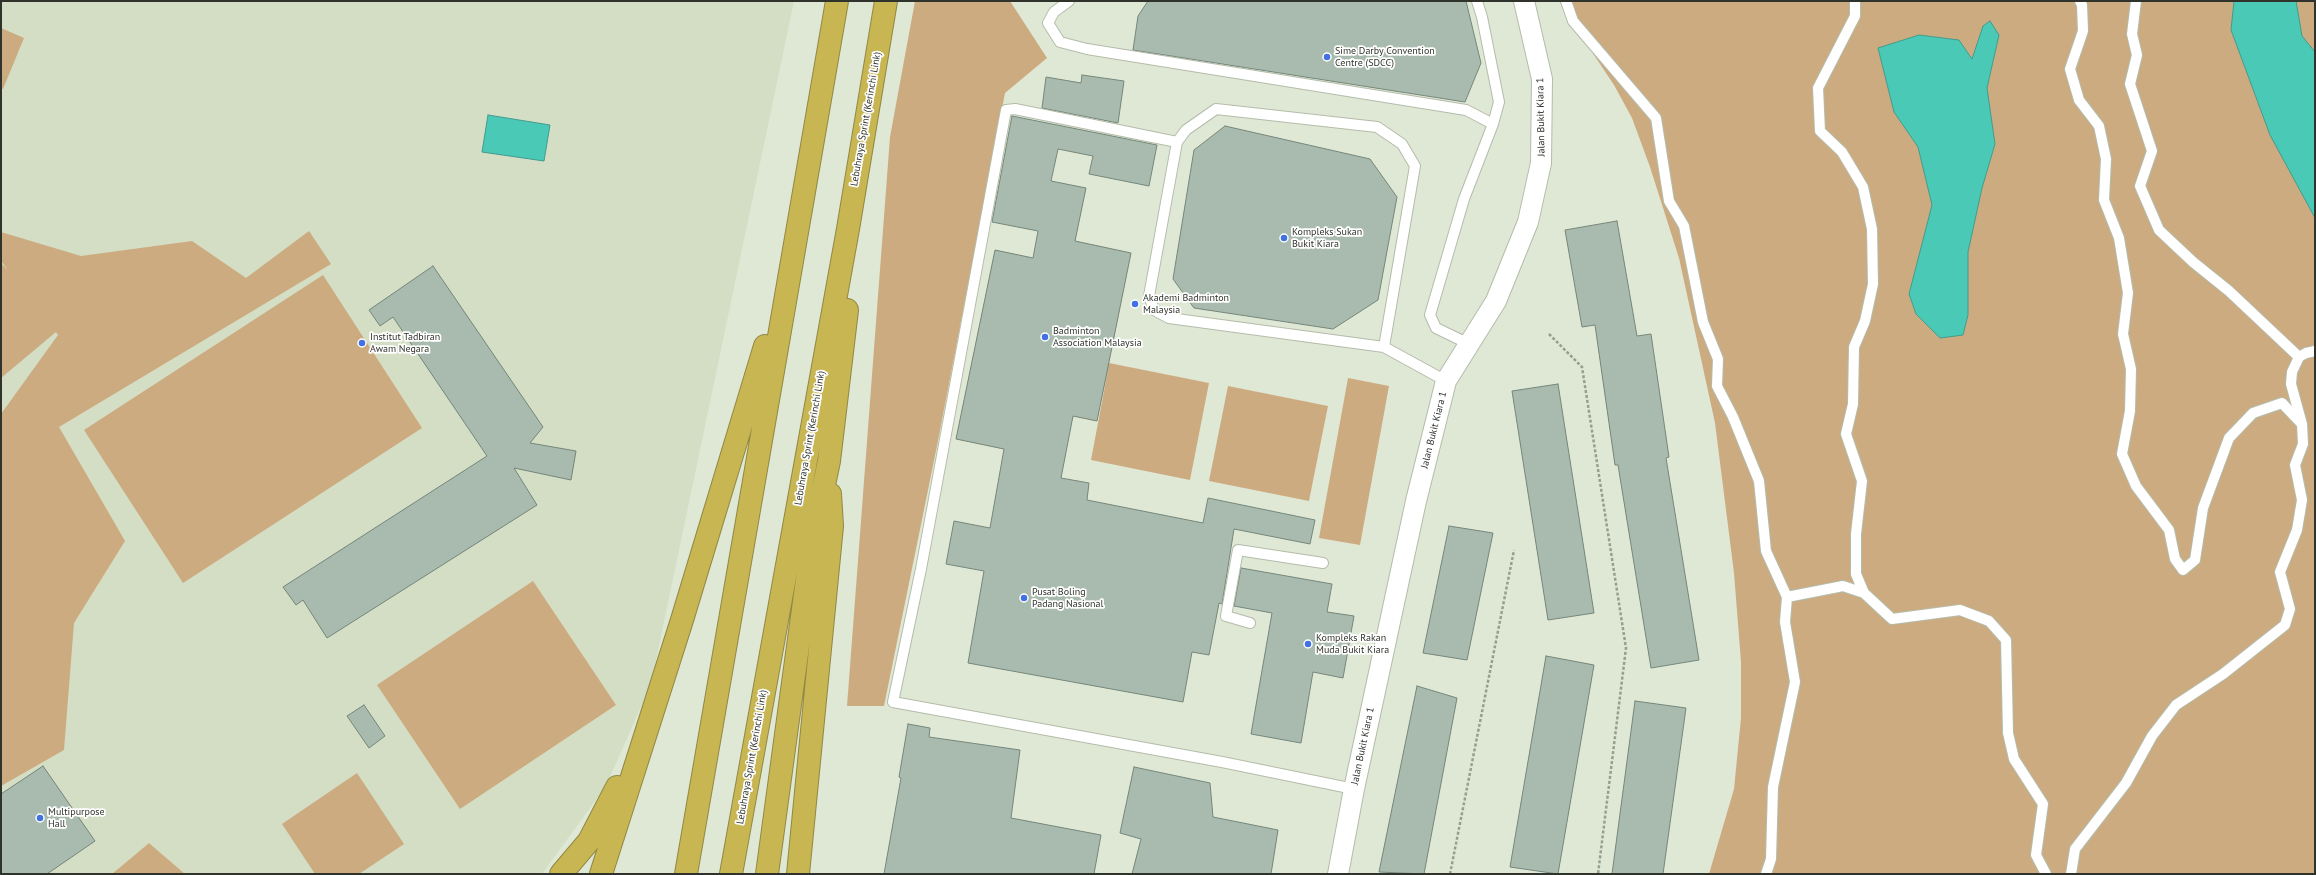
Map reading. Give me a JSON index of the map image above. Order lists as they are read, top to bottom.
{
  "streets": {
    "highway": ["Lebuhraya Sprint (Kerinchi Link)"],
    "street": ["Jalan Bukit Kiara 1"]
  },
  "places": [
    "Sime Darby Convention Centre (SDCC)",
    "Kompleks Sukan Bukit Kiara",
    "Akademi Badminton Malaysia",
    "Badminton Association Malaysia",
    "Institut Tadbiran Awam Negara",
    "Pusat Boling Padang Nasional",
    "Kompleks Rakan Muda Bukit Kiara",
    "Multipurpose Hall"
  ]
}
